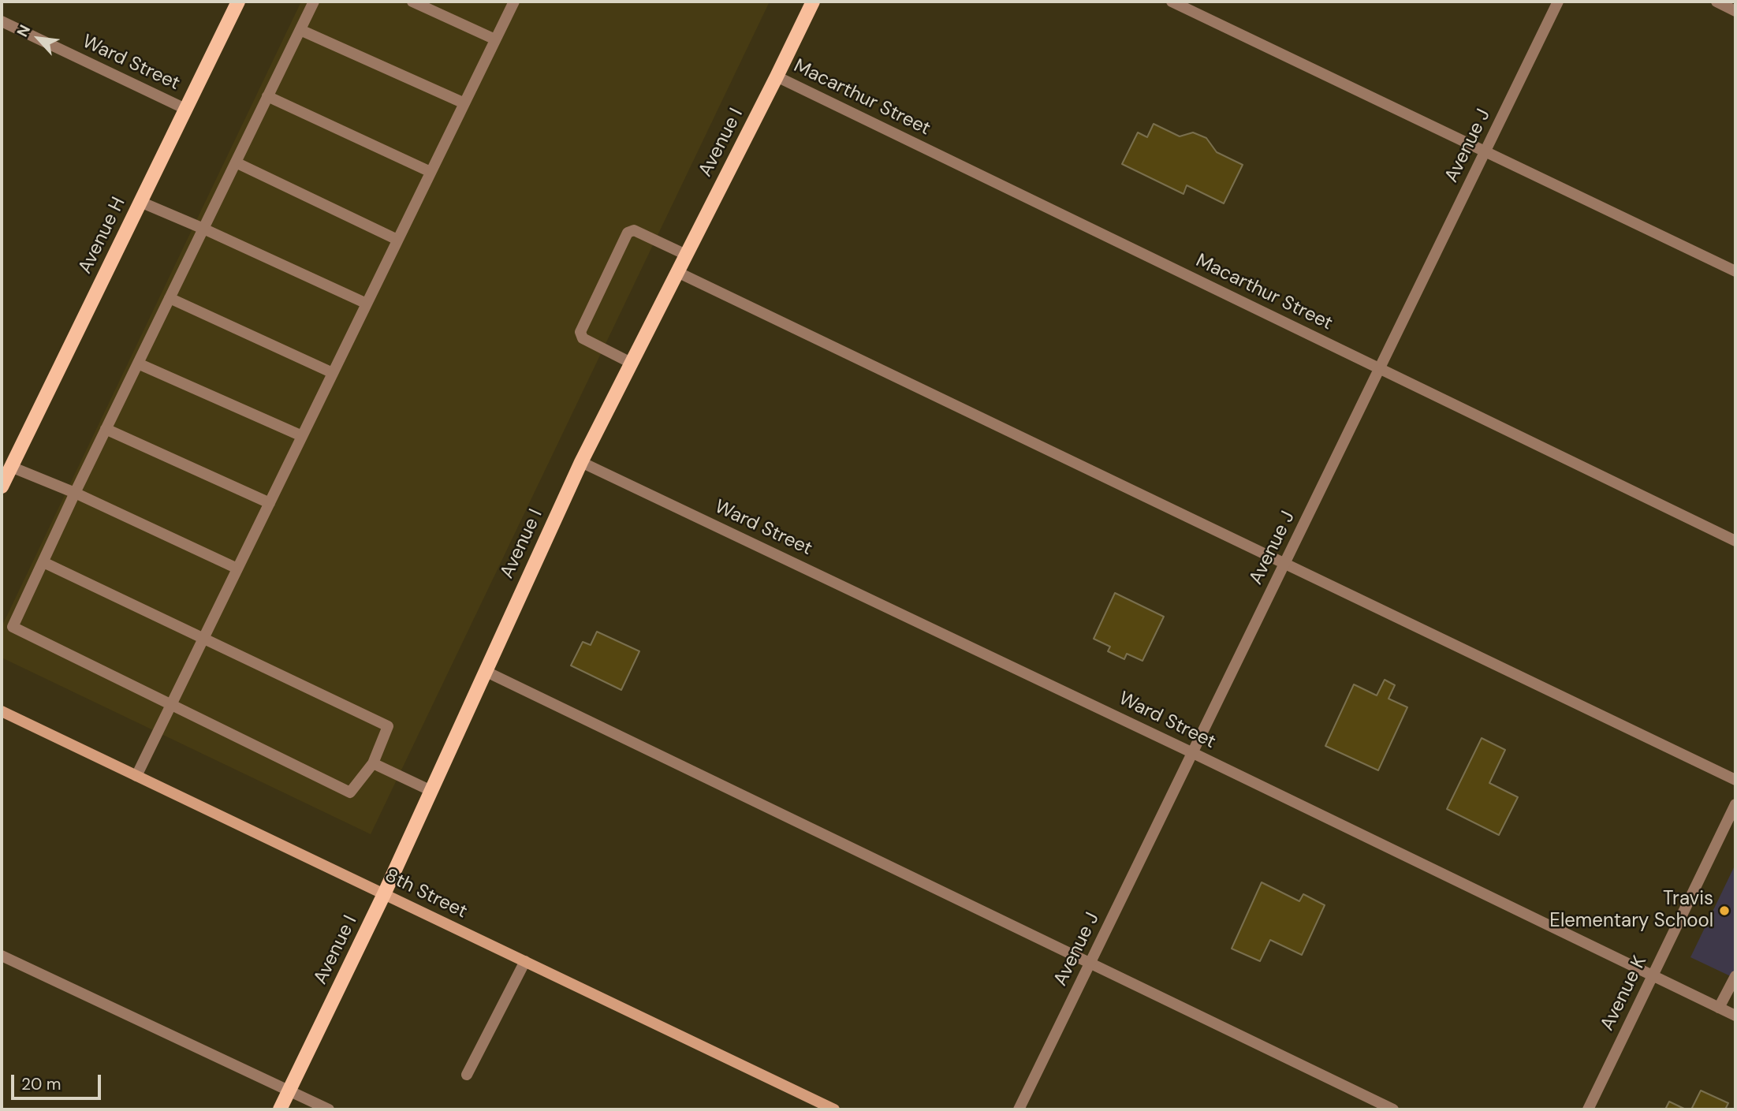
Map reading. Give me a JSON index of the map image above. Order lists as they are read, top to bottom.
{
  "streets": {
    "main road": ["Avenue I", "Avenue H"],
    "street": [
      "Ward Street",
      "Macarthur Street",
      "Avenue J",
      "8th Street",
      "Avenue K"
    ]
  },
  "crossings": [
    ["Ward Street", "Avenue I"],
    ["Ward Street", "Avenue J"],
    ["Ward Street", "Avenue H"],
    ["Ward Street", "Avenue K"],
    ["Macarthur Street", "Avenue I"],
    ["Macarthur Street", "Avenue J"],
    ["Avenue I", "8th Street"]
  ],
  "places": ["Travis Elementary School"],
  "scale_bar": "20 m",
  "north": "top left"
}
